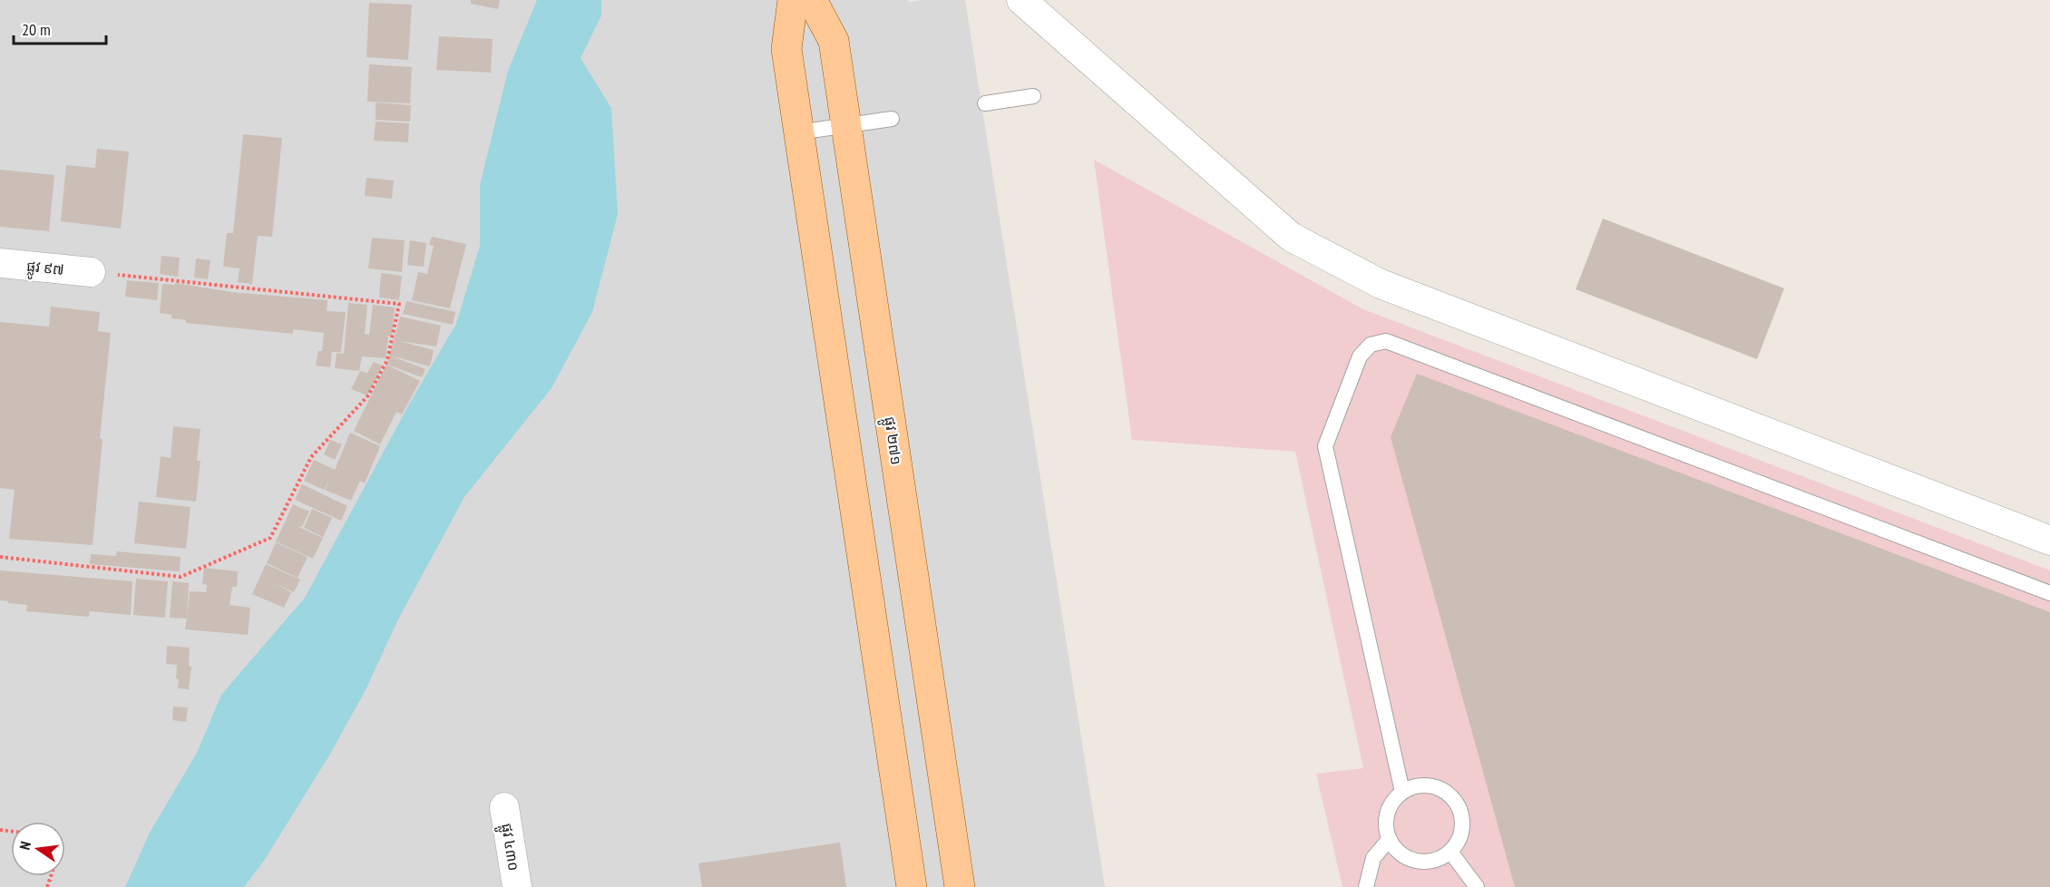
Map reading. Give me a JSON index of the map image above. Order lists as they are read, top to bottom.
{
  "streets": {
    "main road": ["ផ្លូវ ២៧១"],
    "street": ["ផ្លូវ ៩៧", "ផ្លូវ ៤៣០"]
  },
  "scale_bar": "20 m",
  "north": "left"
}
